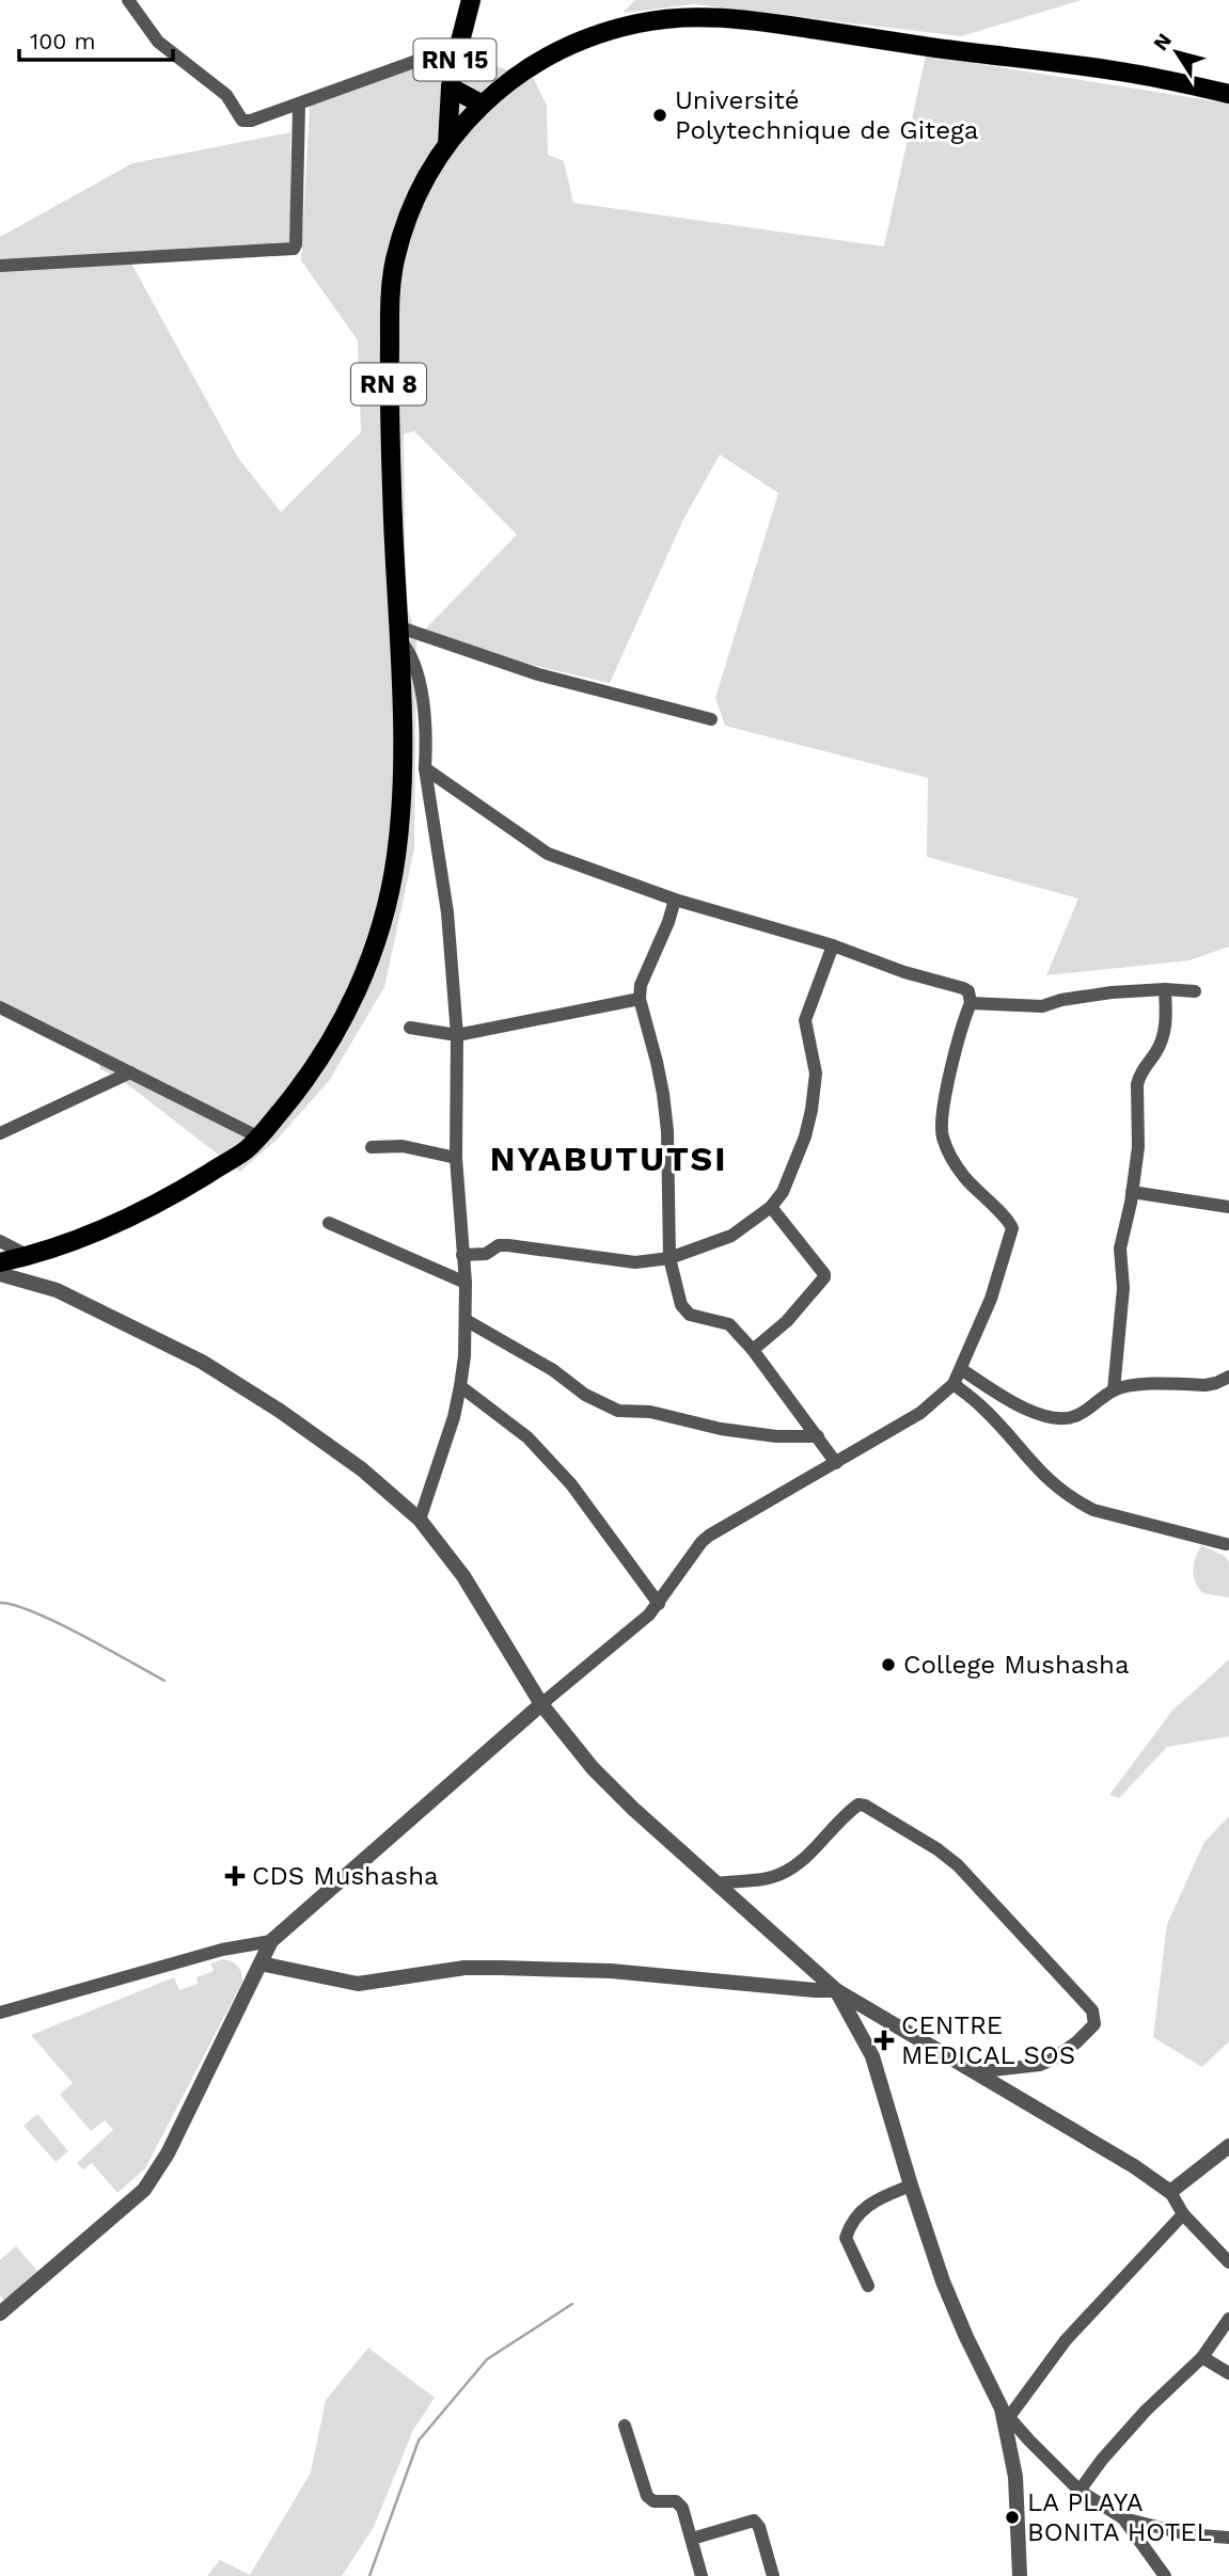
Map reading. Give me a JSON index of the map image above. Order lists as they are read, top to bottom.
{
  "streets": {
    "main road": ["RN 15", "RN 8"]
  },
  "crossings": [
    ["RN 15", "RN 8"]
  ],
  "districts": ["NYABUTUTSI"],
  "places": {
    "other": ["Université Polytechnique de Gitega", "College Mushasha", "LA PLAYA BONITA HOTEL"],
    "health": ["CDS Mushasha", "CENTRE MEDICAL SOS"]
  },
  "scale_bar": "100 m",
  "north": "top left"
}
